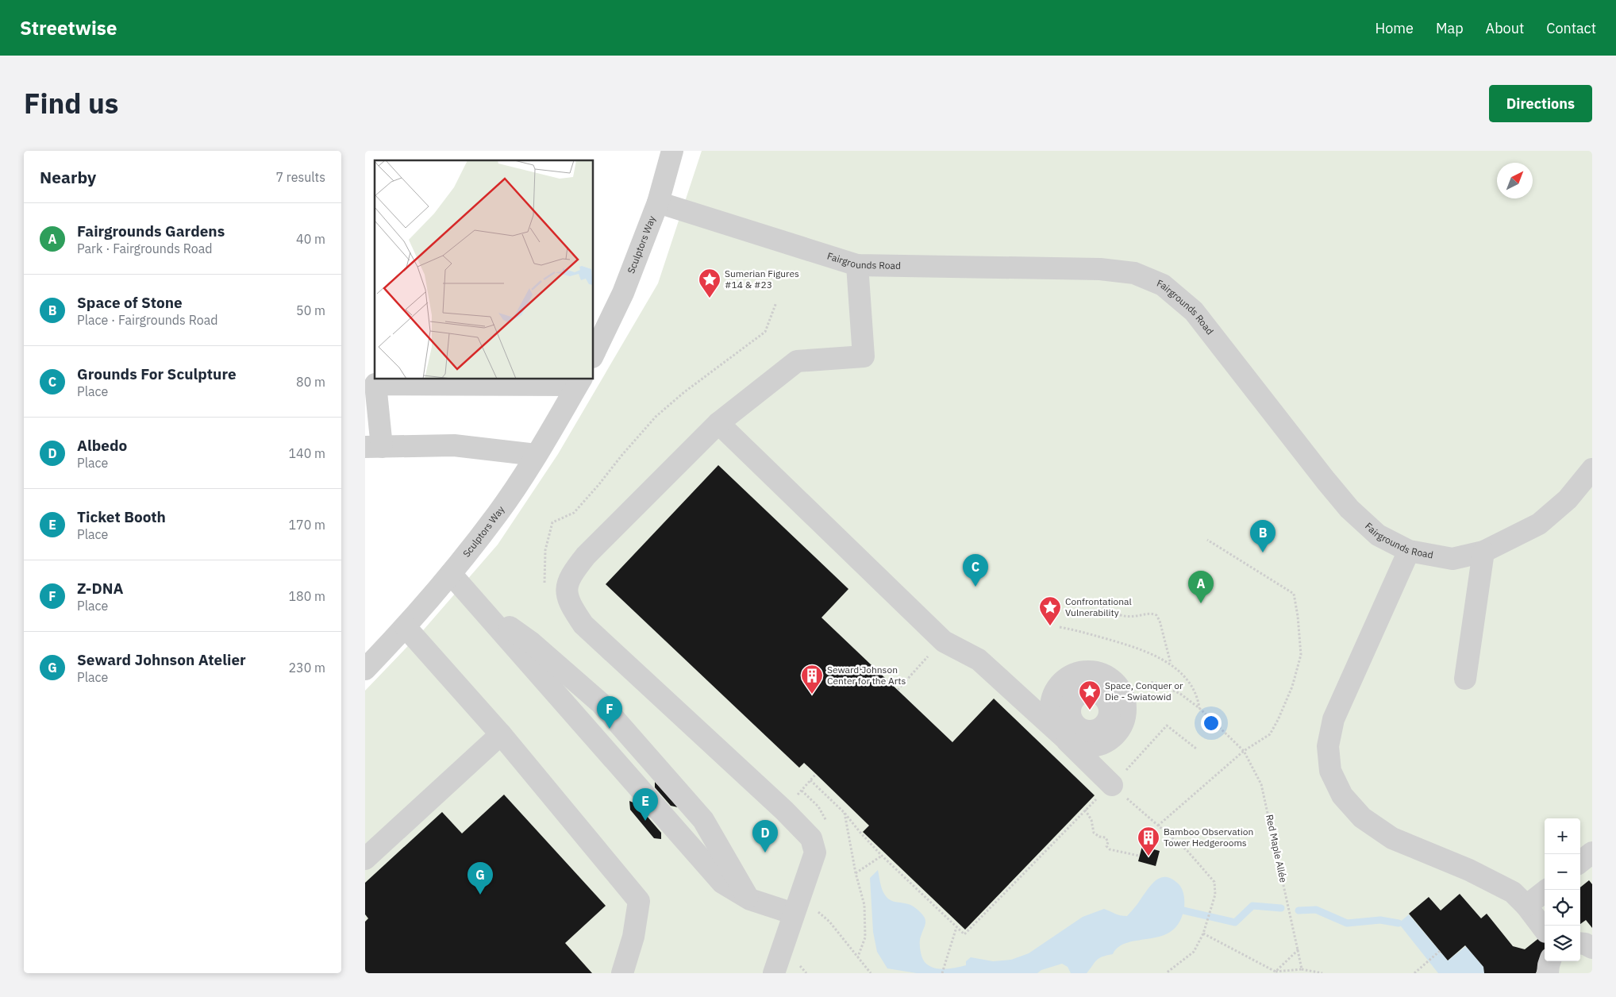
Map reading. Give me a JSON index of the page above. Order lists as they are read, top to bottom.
{
  "streets": {
    "street": ["Sculptors Way", "Fairgrounds Road"],
    "path": ["Red Maple Allée"]
  },
  "crossings": [
    ["Sculptors Way", "Fairgrounds Road"]
  ],
  "places": {
    "place": ["Sumerian Figures #14 & #23", "Confrontational Vulnerability", "Space, Conquer or Die - Swiatowid"],
    "building": ["Seward Johnson Center for the Arts", "Bamboo Observation Tower Hedgerooms"]
  },
  "north": "top right",
  "page": {
    "header": "Streetwise",
    "nav": [
      "Home",
      "Map",
      "About",
      "Contact"
    ],
    "title": "Find us",
    "buttons": "Directions",
    "heading": ["Nearby", "7 results"],
    "list": [
      {
        "mark": "A",
        "name": "Fairgrounds Gardens",
        "note": "Park · Fairgrounds Road",
        "value": "40 m"
      },
      {
        "mark": "B",
        "name": "Space of Stone",
        "note": "Place · Fairgrounds Road",
        "value": "50 m"
      },
      {
        "mark": "C",
        "name": "Grounds For Sculpture",
        "note": "Place",
        "value": "80 m"
      },
      {
        "mark": "D",
        "name": "Albedo",
        "note": "Place",
        "value": "140 m"
      },
      {
        "mark": "E",
        "name": "Ticket Booth",
        "note": "Place",
        "value": "170 m"
      },
      {
        "mark": "F",
        "name": "Z-DNA",
        "note": "Place",
        "value": "180 m"
      },
      {
        "mark": "G",
        "name": "Seward Johnson Atelier",
        "note": "Place",
        "value": "230 m"
      }
    ],
    "pins": [
      "B",
      "C",
      "A",
      "F",
      "E",
      "D",
      "G"
    ],
    "map_buttons": ["+", "−"]
  }
}
